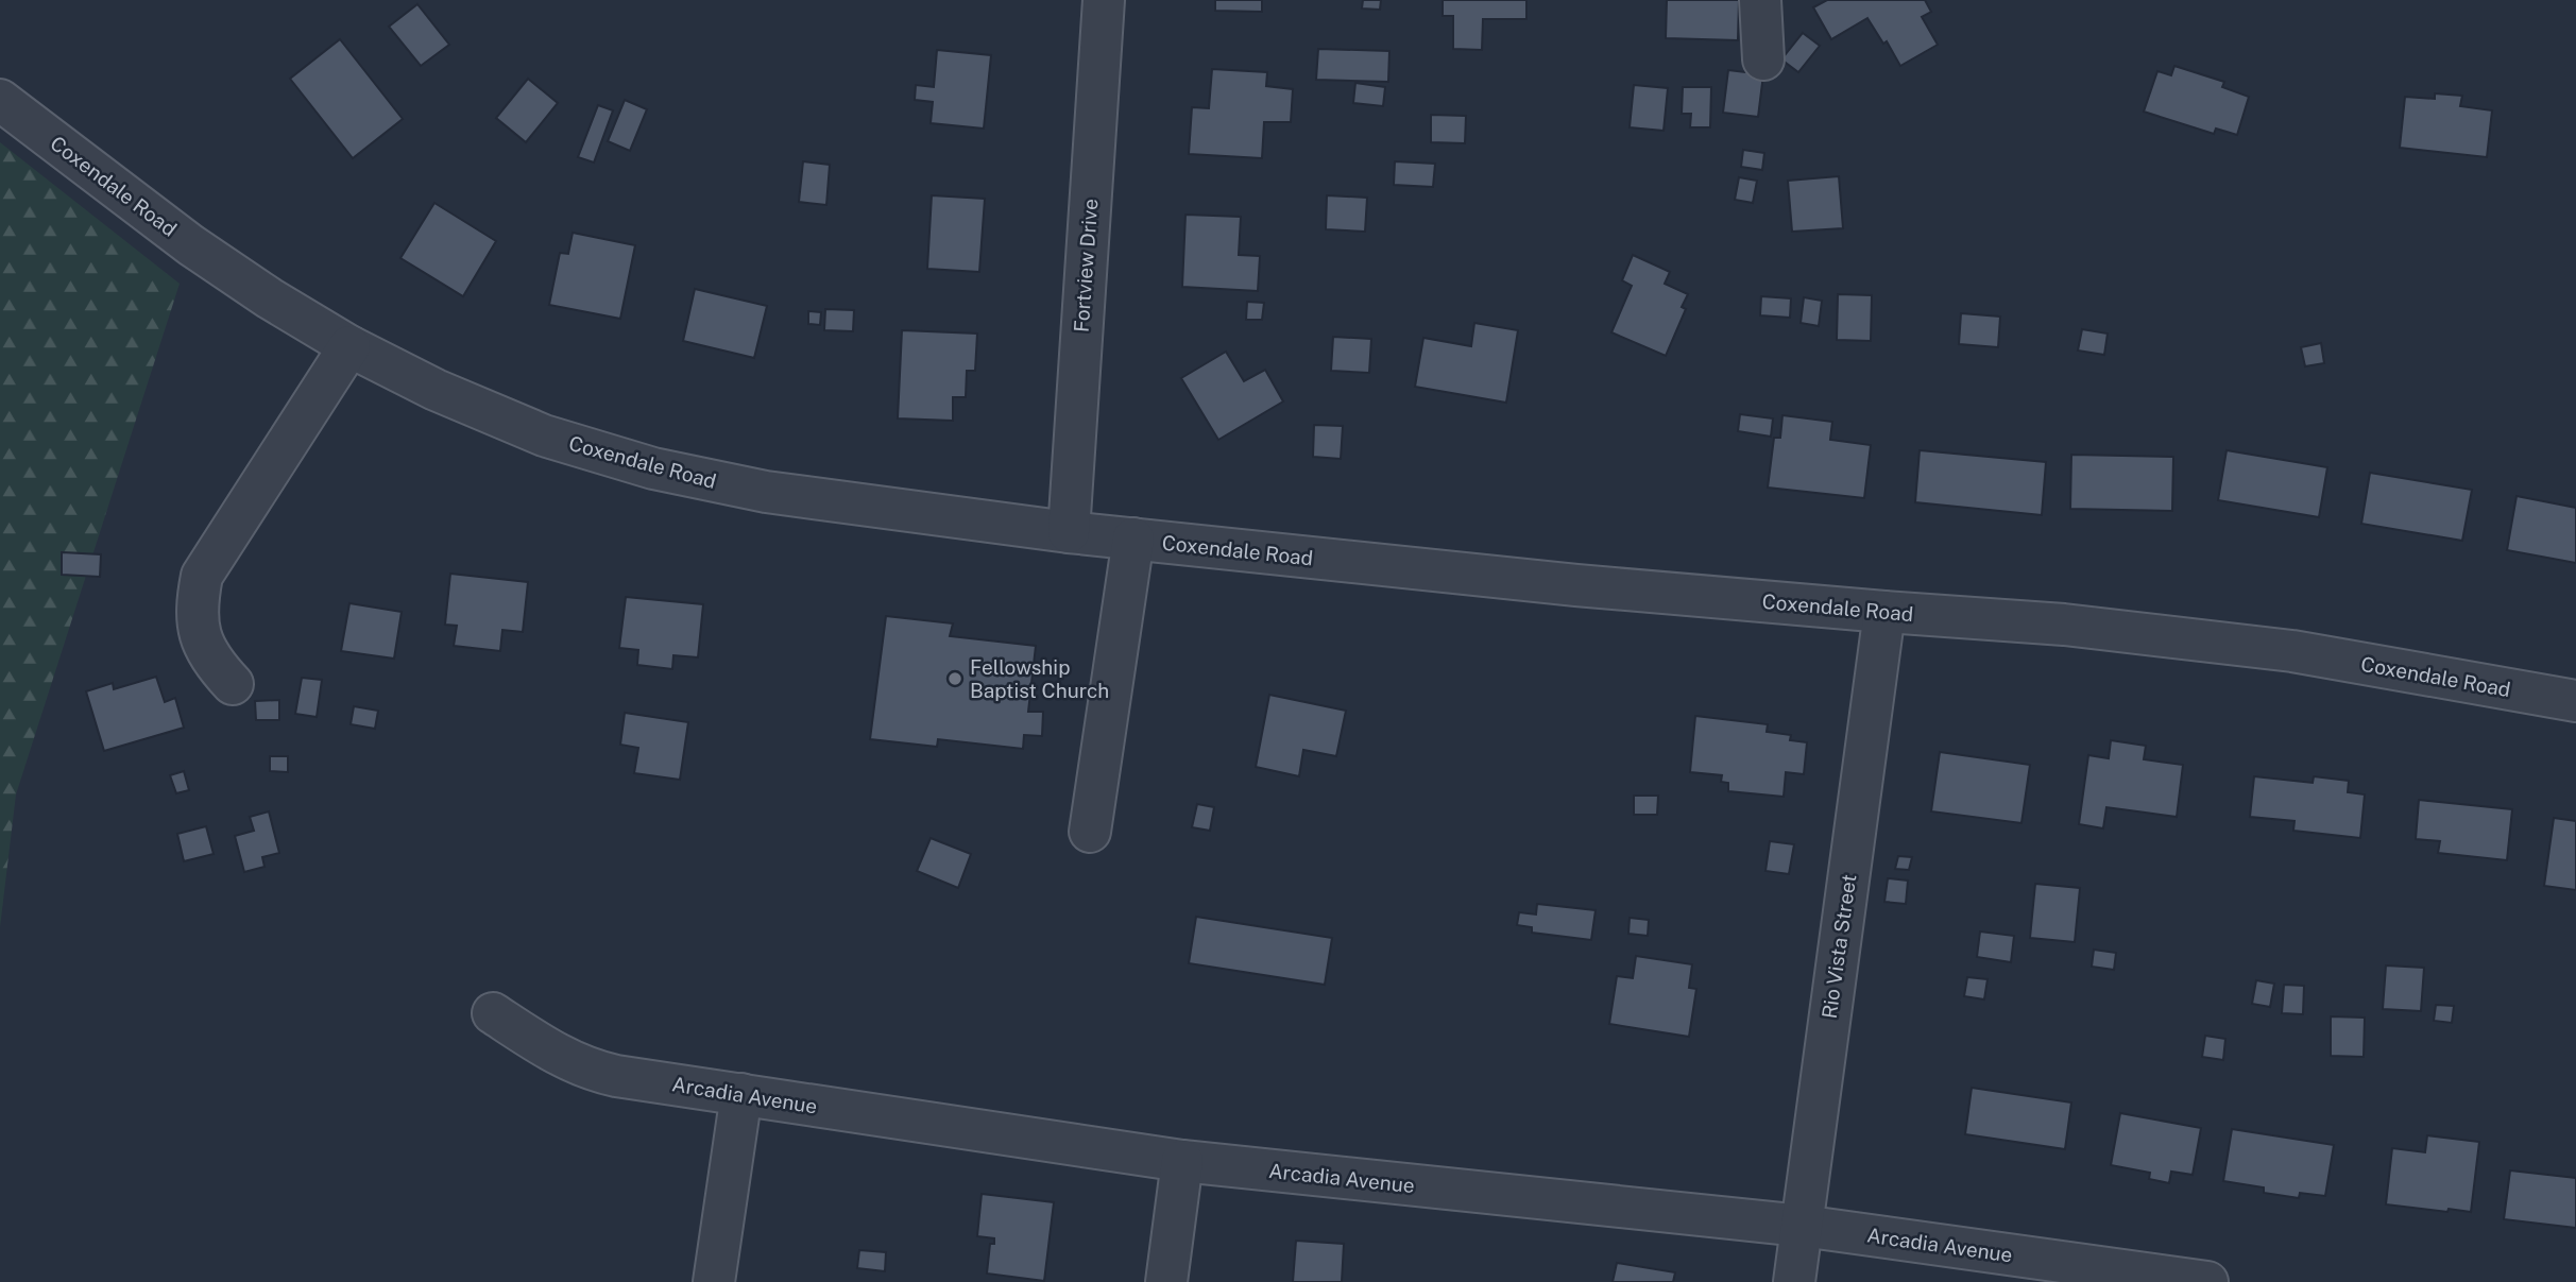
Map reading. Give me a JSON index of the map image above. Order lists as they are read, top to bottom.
{
  "streets": {
    "street": [
      "Coxendale Road",
      "Fortview Drive",
      "Rio Vista Street",
      "Arcadia Avenue"
    ]
  },
  "crossings": [
    ["Coxendale Road", "Fortview Drive"],
    ["Coxendale Road", "Rio Vista Street"],
    ["Rio Vista Street", "Arcadia Avenue"]
  ],
  "places": ["Fellowship Baptist Church"]
}
